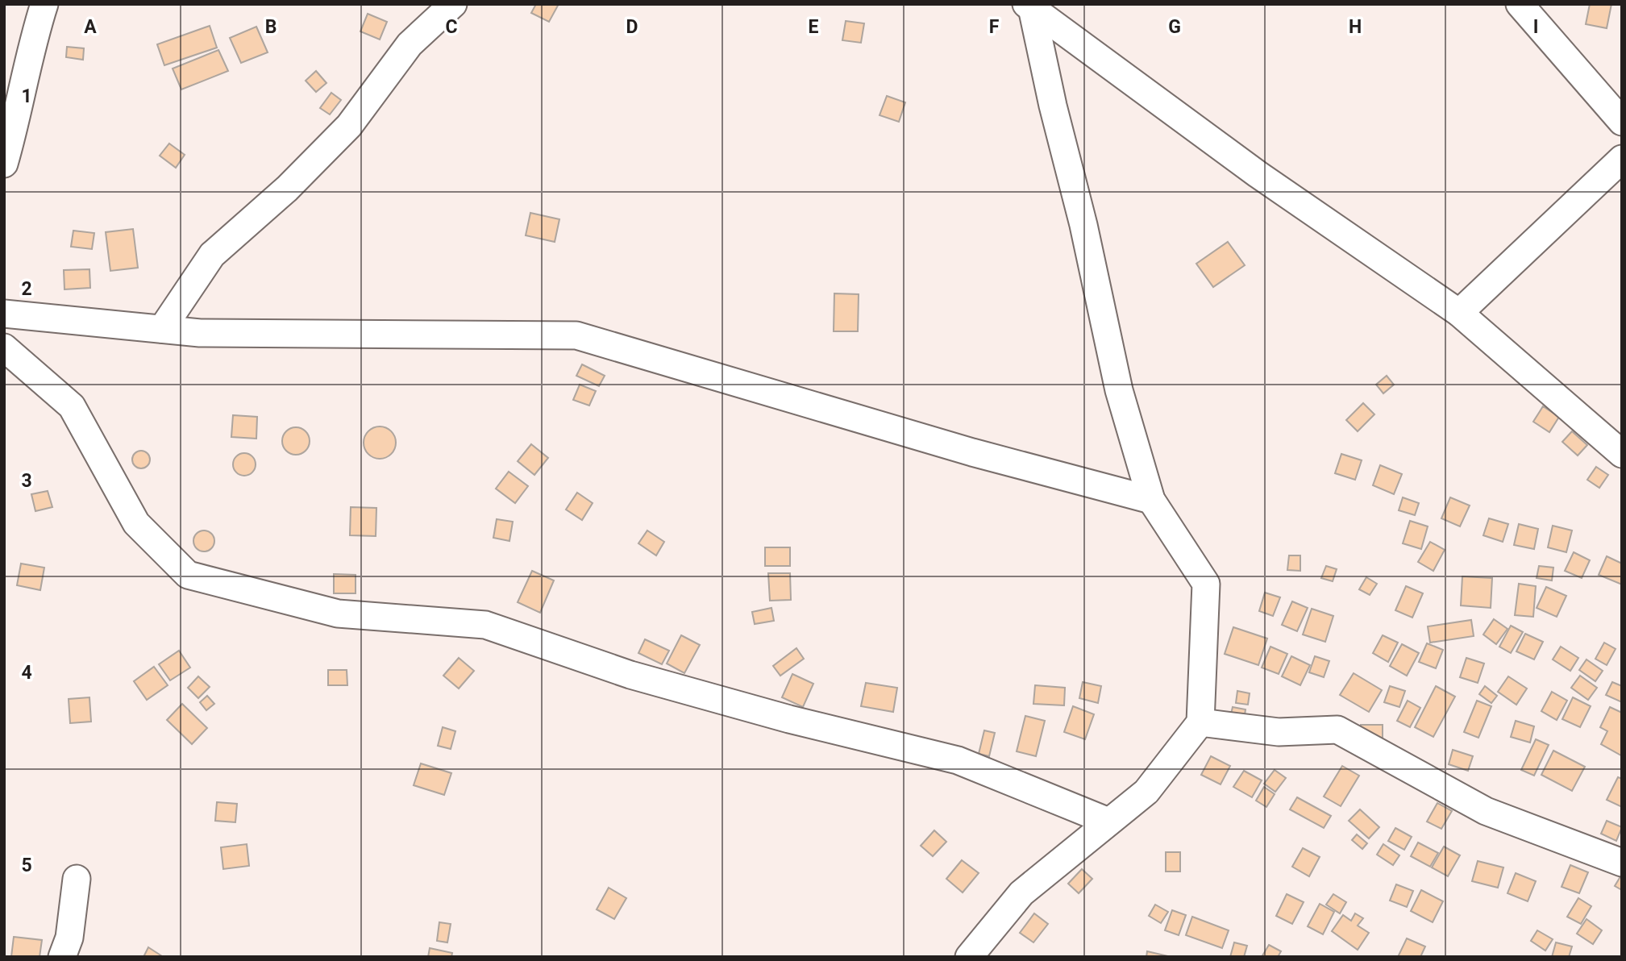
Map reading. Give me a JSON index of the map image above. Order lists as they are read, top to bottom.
{
  "grid": {
    "columns": [
      "A",
      "B",
      "C",
      "D",
      "E",
      "F",
      "G",
      "H",
      "I"
    ],
    "rows": [
      "1",
      "2",
      "3",
      "4",
      "5"
    ]
  }
}
